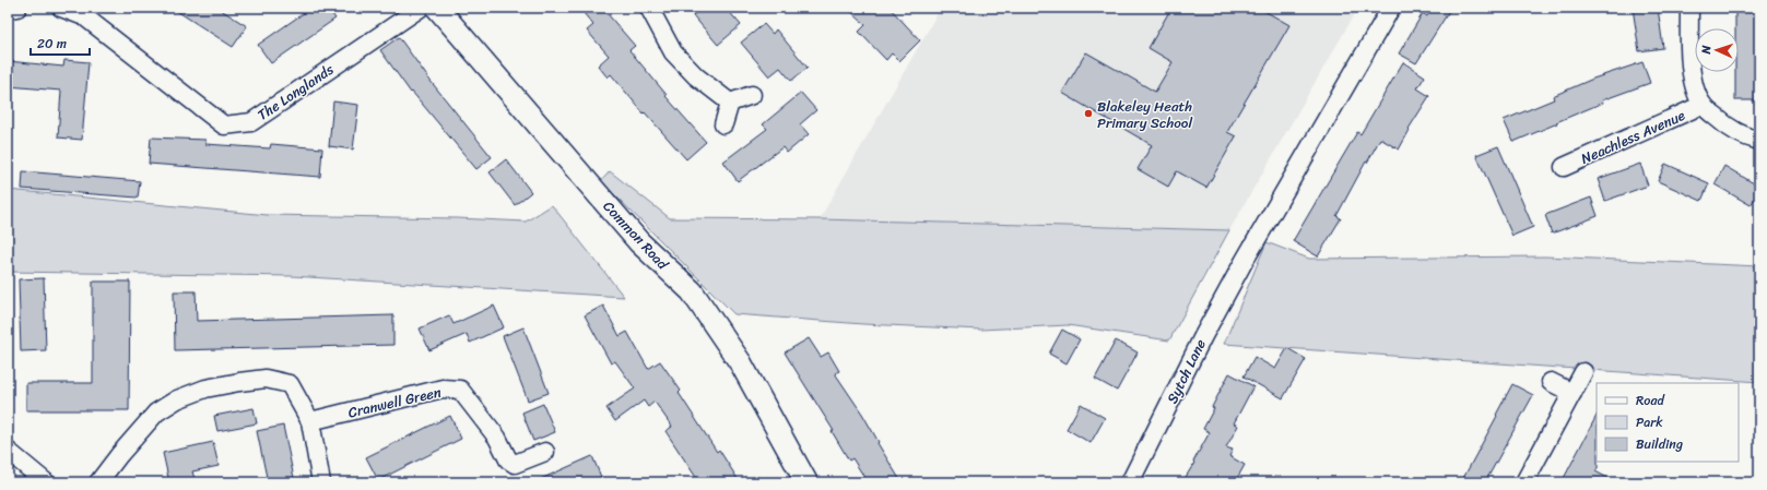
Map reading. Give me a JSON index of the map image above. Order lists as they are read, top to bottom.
{
  "streets": {
    "street": [
      "The Longlands",
      "Neachless Avenue",
      "Common Road",
      "Sytch Lane",
      "Cranwell Green"
    ]
  },
  "places": ["Blakeley Heath Primary School"],
  "legend": ["Road", "Park", "Building"],
  "scale_bar": "20 m",
  "north": "left"
}
